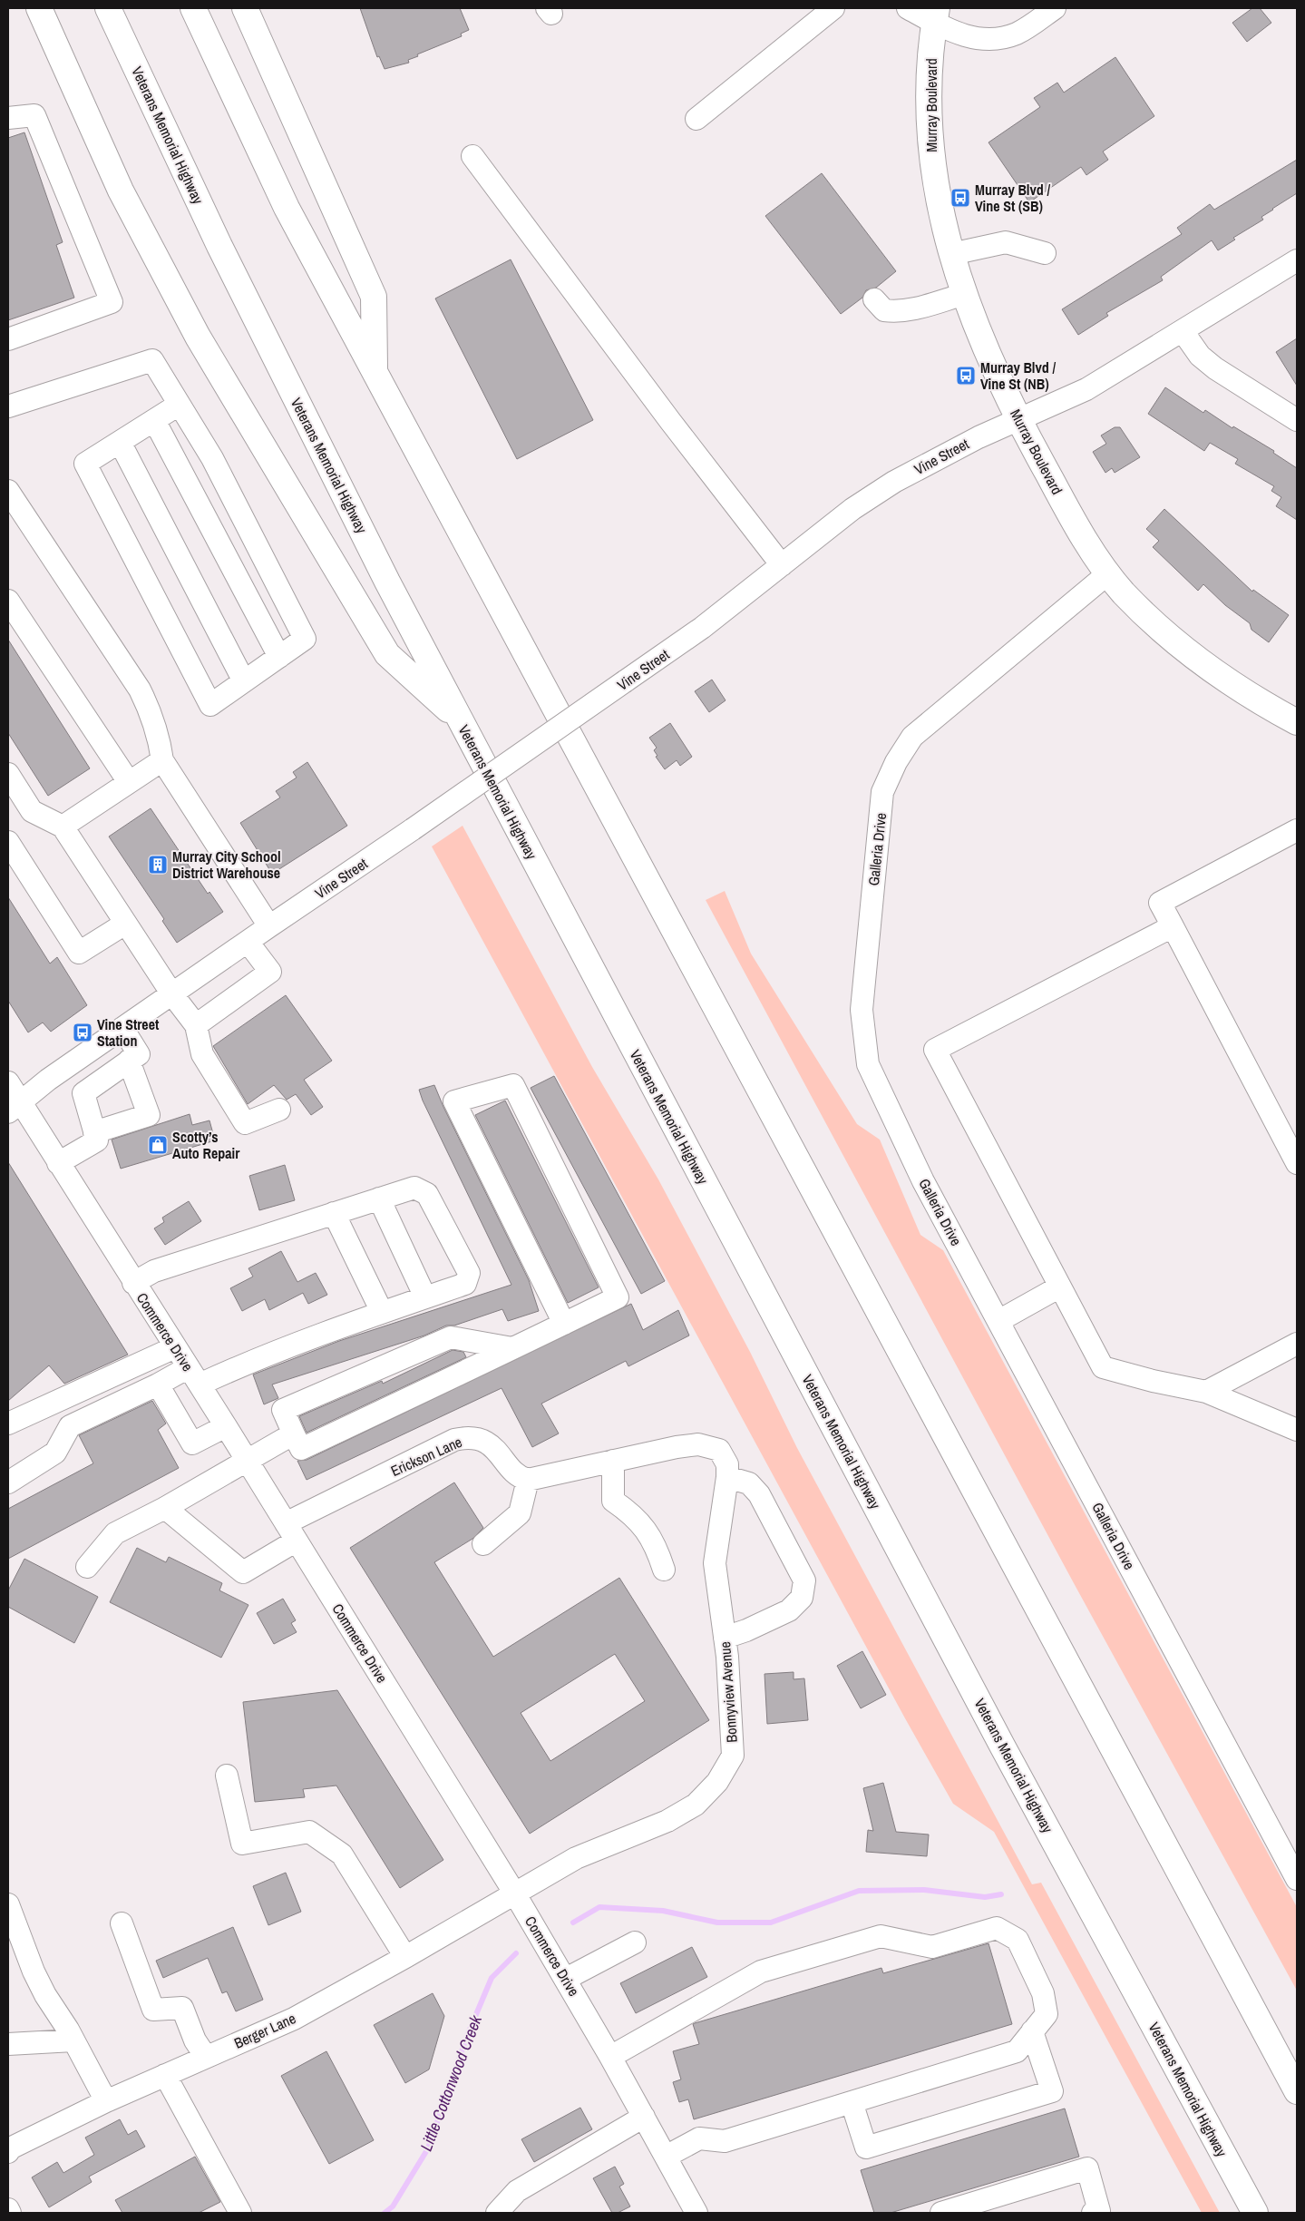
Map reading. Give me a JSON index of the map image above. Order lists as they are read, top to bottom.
{
  "streets": {
    "main road": ["Murray Boulevard", "Veterans Memorial Highway"],
    "street": [
      "Vine Street",
      "Galleria Drive",
      "Commerce Drive",
      "Erickson Lane",
      "Bonnyview Avenue",
      "Berger Lane"
    ]
  },
  "crossings": [
    ["Murray Boulevard", "Vine Street"],
    ["Murray Boulevard", "Galleria Drive"],
    ["Vine Street", "Commerce Drive"],
    ["Commerce Drive", "Erickson Lane"],
    ["Commerce Drive", "Bonnyview Avenue"],
    ["Commerce Drive", "Berger Lane"],
    ["Bonnyview Avenue", "Berger Lane"]
  ],
  "water": ["Little Cottonwood Creek"],
  "places": {
    "bus stop": ["Murray Blvd / Vine St (SB)", "Murray Blvd / Vine St (NB)", "Vine Street Station"],
    "building": ["Murray City School District Warehouse"],
    "shop": ["Scotty’s Auto Repair"]
  }
}
